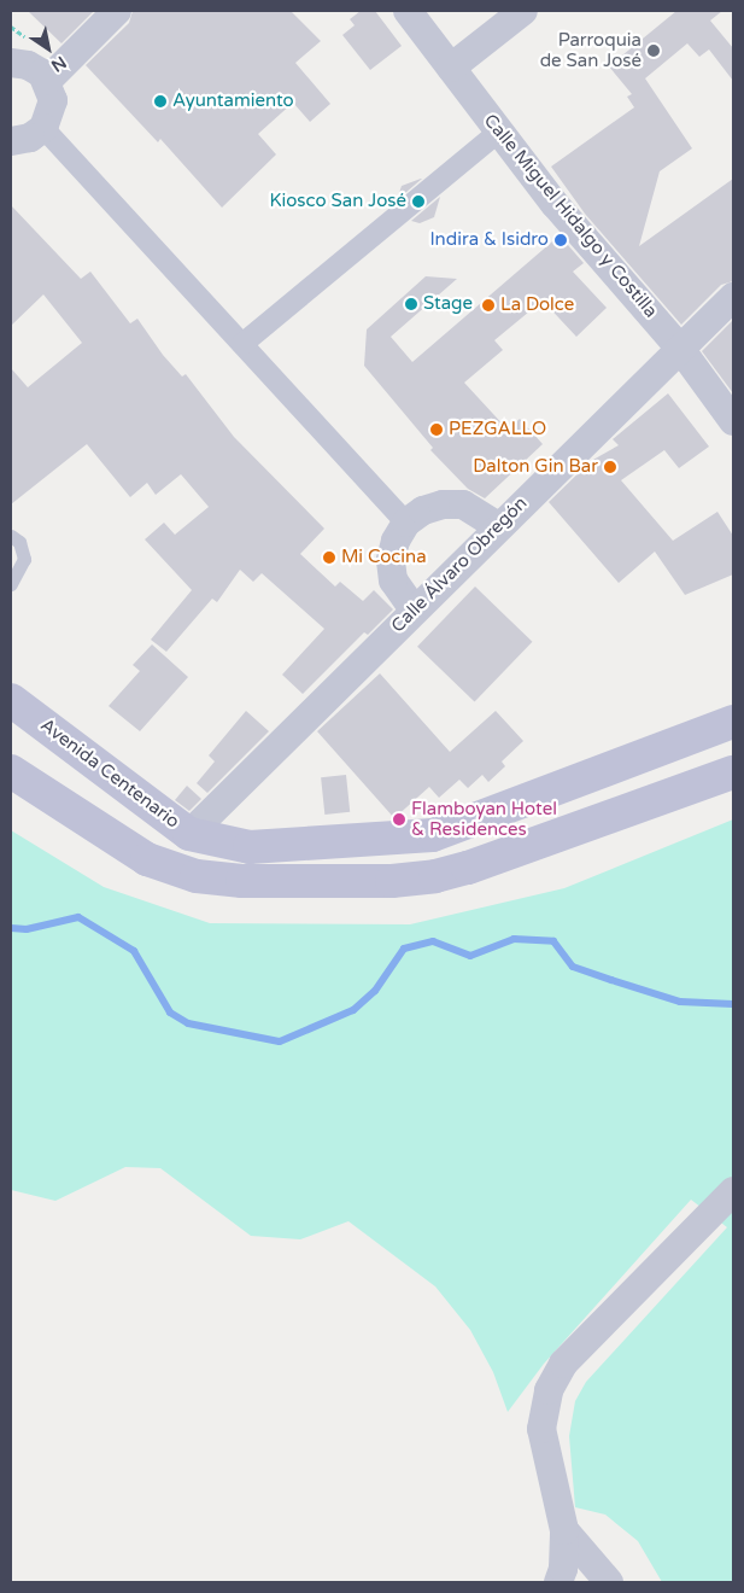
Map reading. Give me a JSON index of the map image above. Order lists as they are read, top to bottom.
{
  "streets": {
    "main road": ["Avenida Centenario"],
    "street": ["Calle Miguel Hidalgo y Costilla", "Calle Álvaro Obregón"]
  },
  "crossings": [
    ["Calle Miguel Hidalgo y Costilla", "Calle Álvaro Obregón"],
    ["Calle Álvaro Obregón", "Avenida Centenario"]
  ],
  "places": [
    "Parroquia de San José",
    "Ayuntamiento",
    "Kiosco San José",
    "Indira & Isidro",
    "Stage",
    "La Dolce",
    "PEZGALLO",
    "Dalton Gin Bar",
    "Mi Cocina",
    "Flamboyan Hotel & Residences"
  ],
  "north": "bottom right"
}
